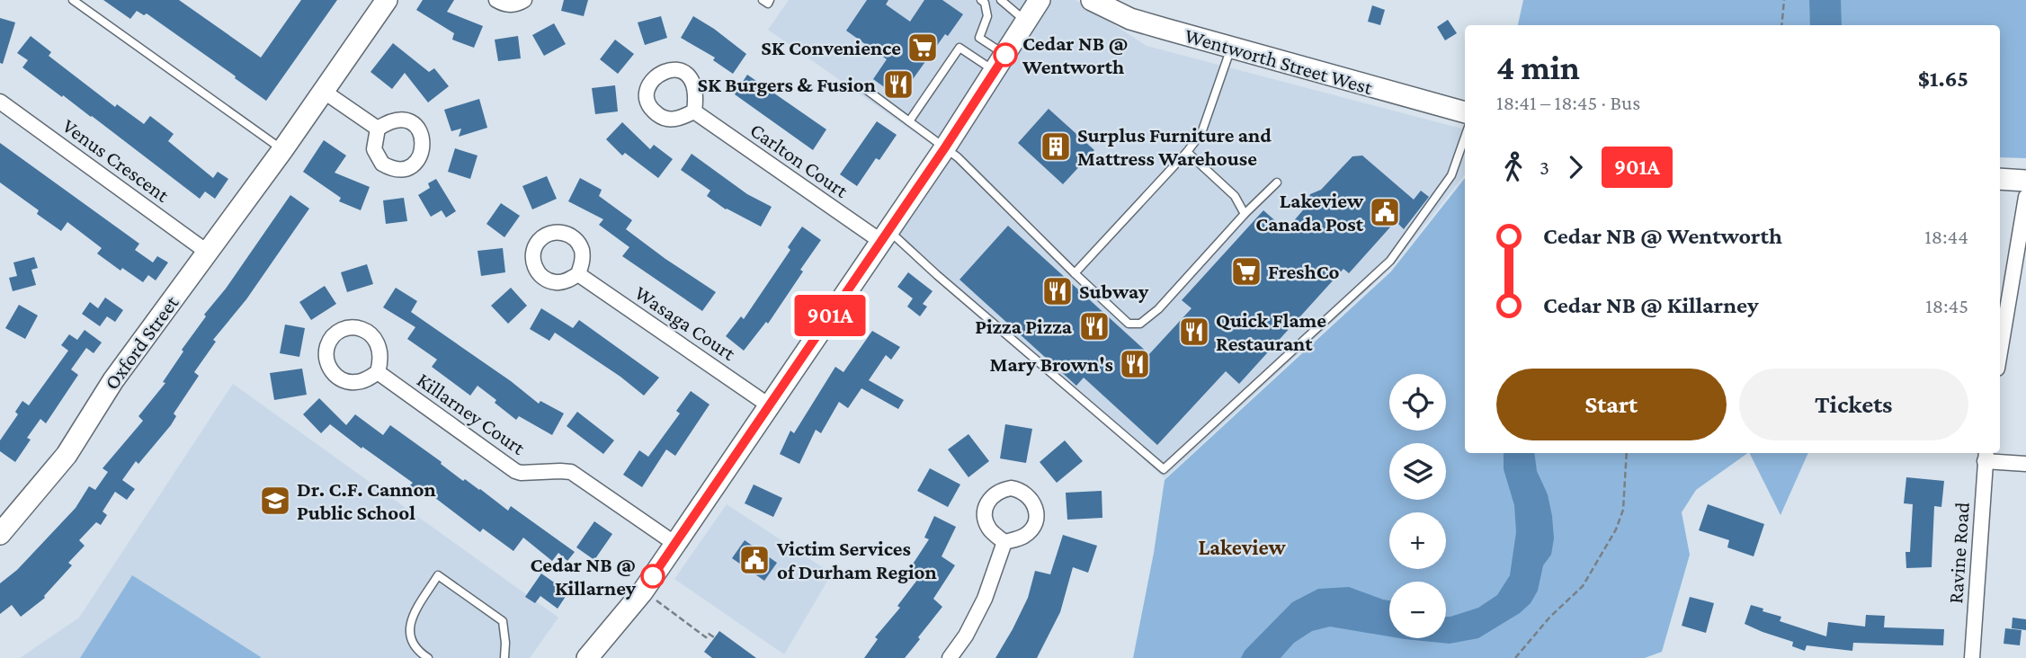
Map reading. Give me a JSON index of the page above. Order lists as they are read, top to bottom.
{
  "streets": {
    "street": [
      "Wentworth Street West",
      "Venus Crescent",
      "Carlton Court",
      "Wasaga Court",
      "Oxford Street",
      "Killarney Court",
      "Ravine Road"
    ]
  },
  "crossings": [
    ["Venus Crescent", "Oxford Street"]
  ],
  "districts": ["Lakeview"],
  "places": {
    "supermarket": ["SK Convenience", "FreshCo"],
    "other": ["Cedar NB @ Wentworth", "Cedar NB @ Killarney"],
    "restaurant": [
      "SK Burgers & Fusion",
      "Subway",
      "Pizza Pizza",
      "Quick Flame Restaurant",
      "Mary Brown's"
    ],
    "building": ["Surplus Furniture and Mattress Warehouse"],
    "public building": ["Lakeview Canada Post", "Victim Services of Durham Region"],
    "school or university": ["Dr. C.F. Cannon Public School"]
  },
  "lines": ["bus line 901A"],
  "page": {
    "on_map": "901A",
    "heading": ["4 min", "18:41 – 18:45 · Bus", "$1.65"],
    "legs": ["3", "901A"],
    "list": [
      {
        "name": "Cedar NB @ Wentworth",
        "value": "18:44"
      },
      {
        "name": "Cedar NB @ Killarney",
        "value": "18:45"
      }
    ],
    "buttons": ["Start", "Tickets"],
    "map_buttons": ["+", "−"]
  }
}
